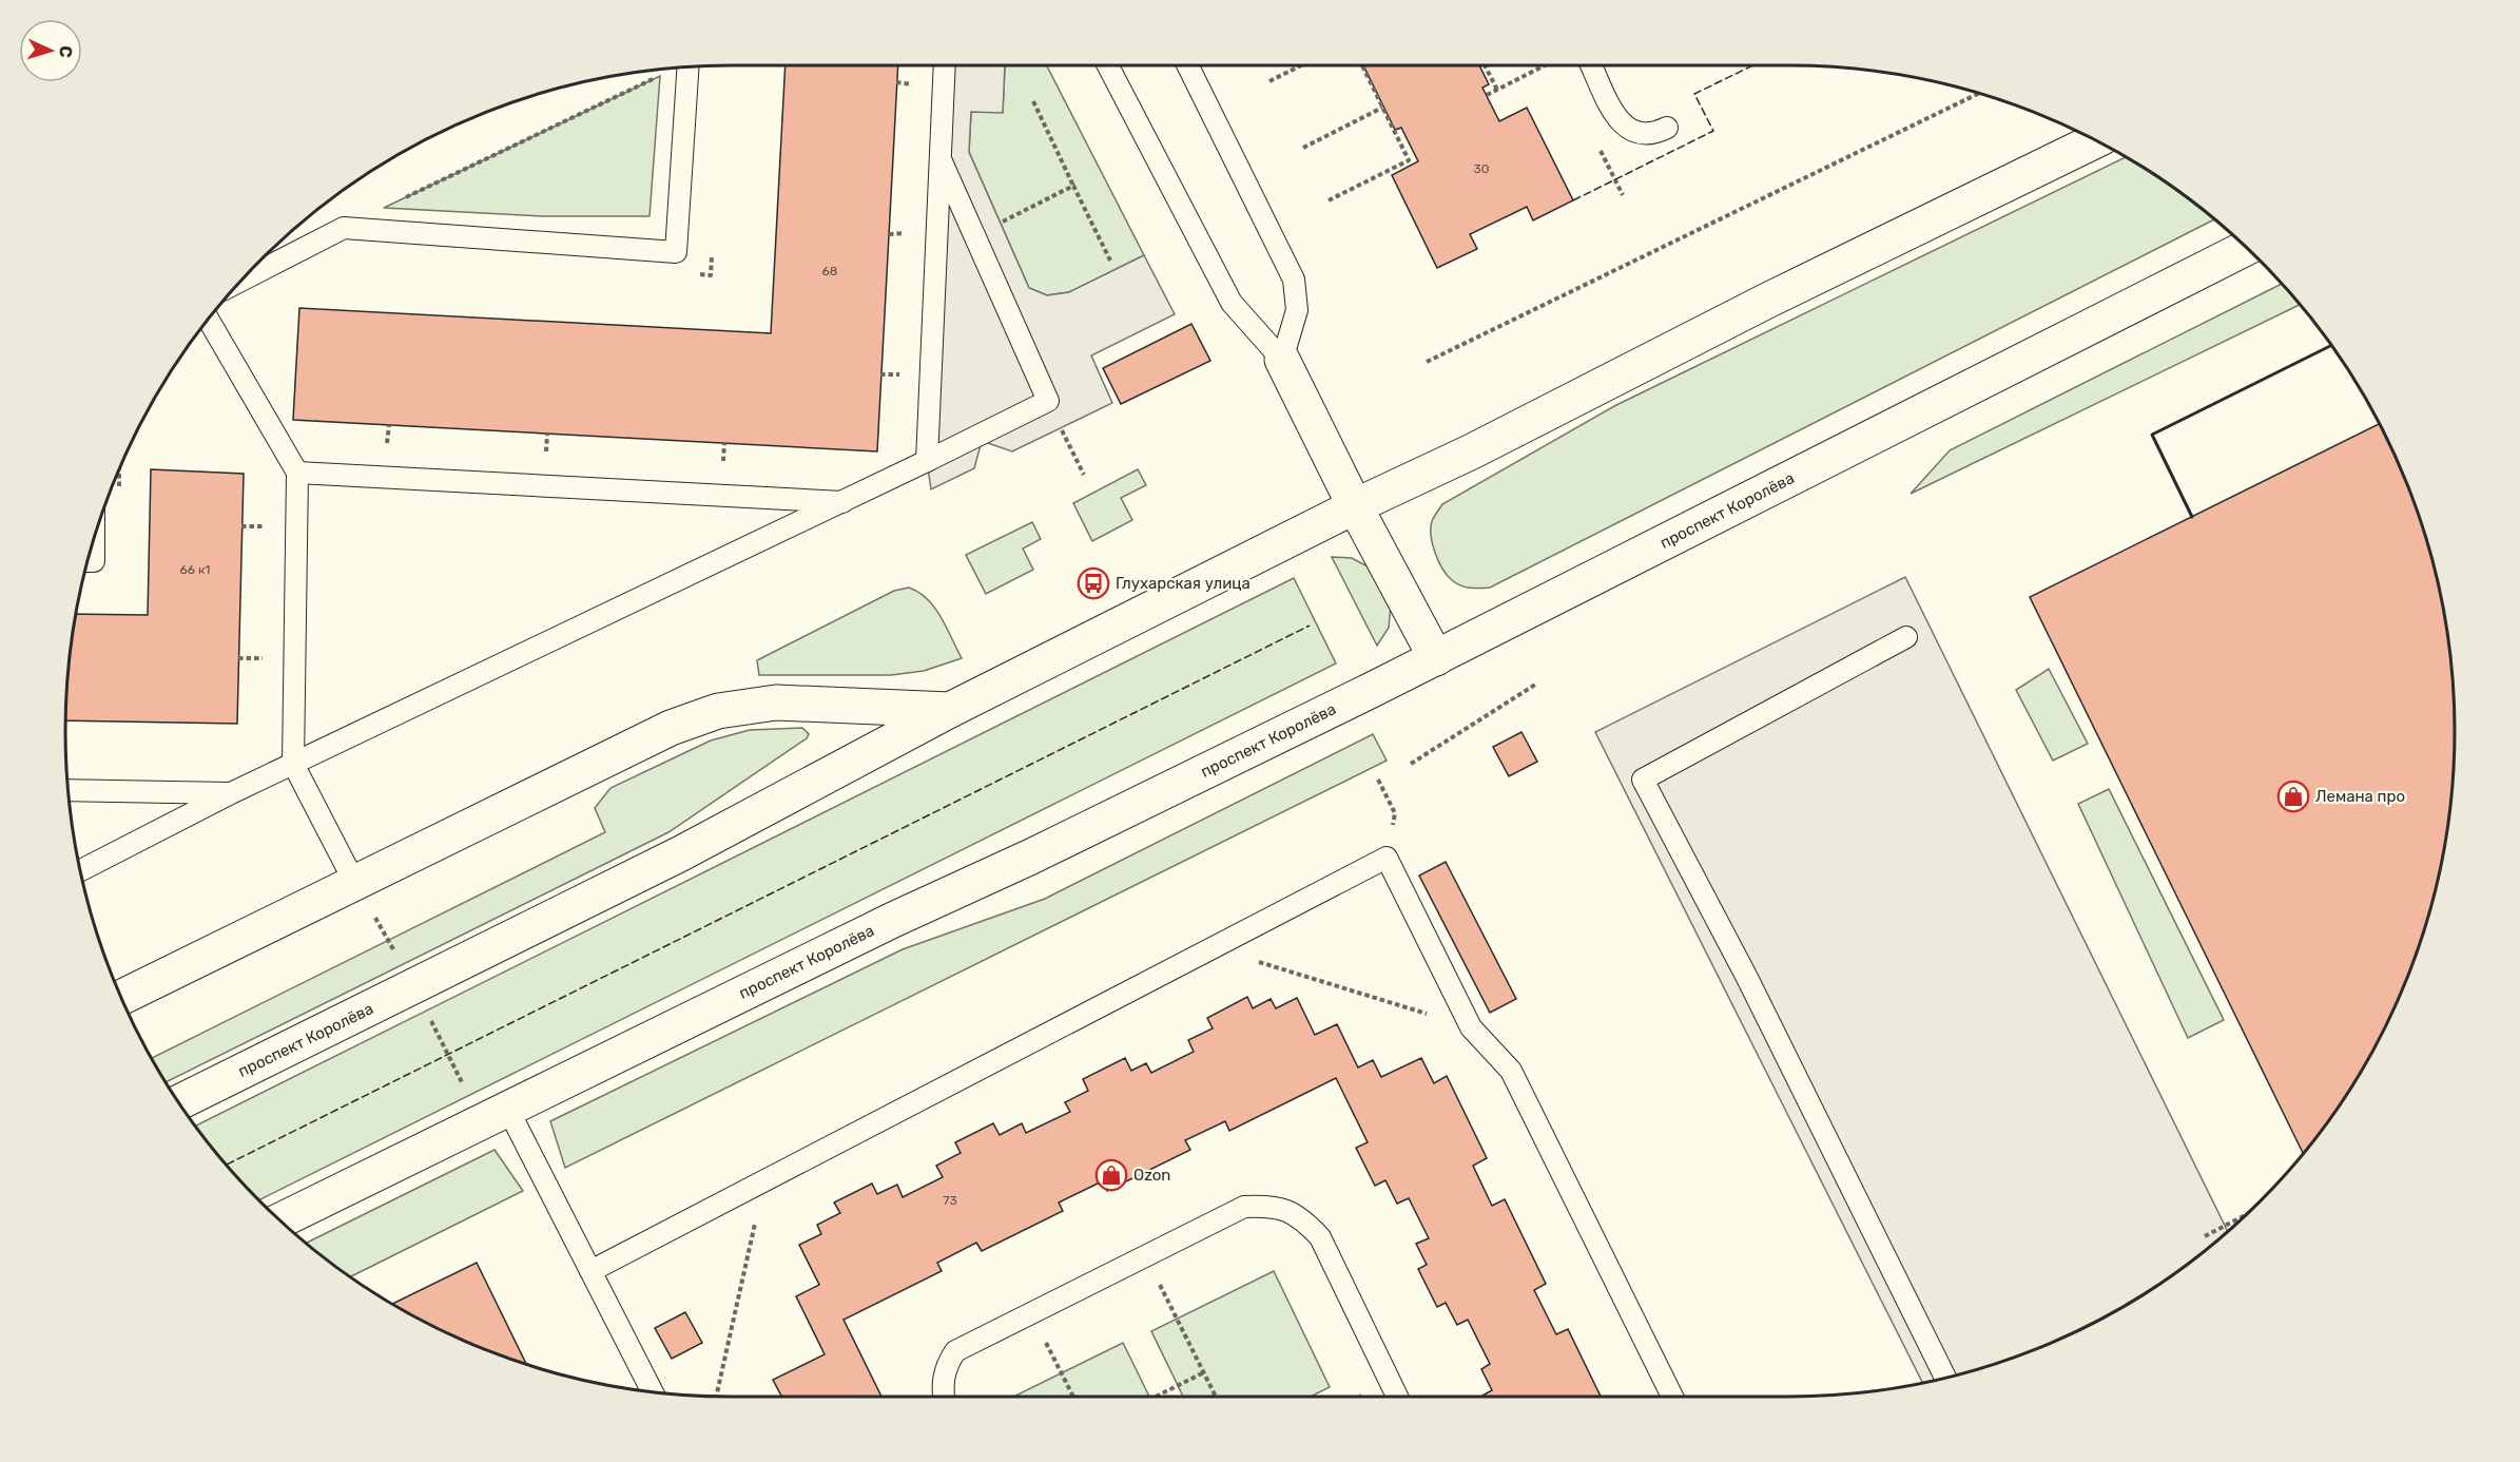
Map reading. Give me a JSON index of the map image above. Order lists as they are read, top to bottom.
{
  "streets": {
    "street": ["проспект Королёва"]
  },
  "places": {
    "bus stop": ["Глухарская улица"],
    "shop": ["Лемана про", "Ozon"]
  },
  "house_numbers": [
    "30",
    "68",
    "66 к1",
    "73"
  ],
  "north": "right"
}
